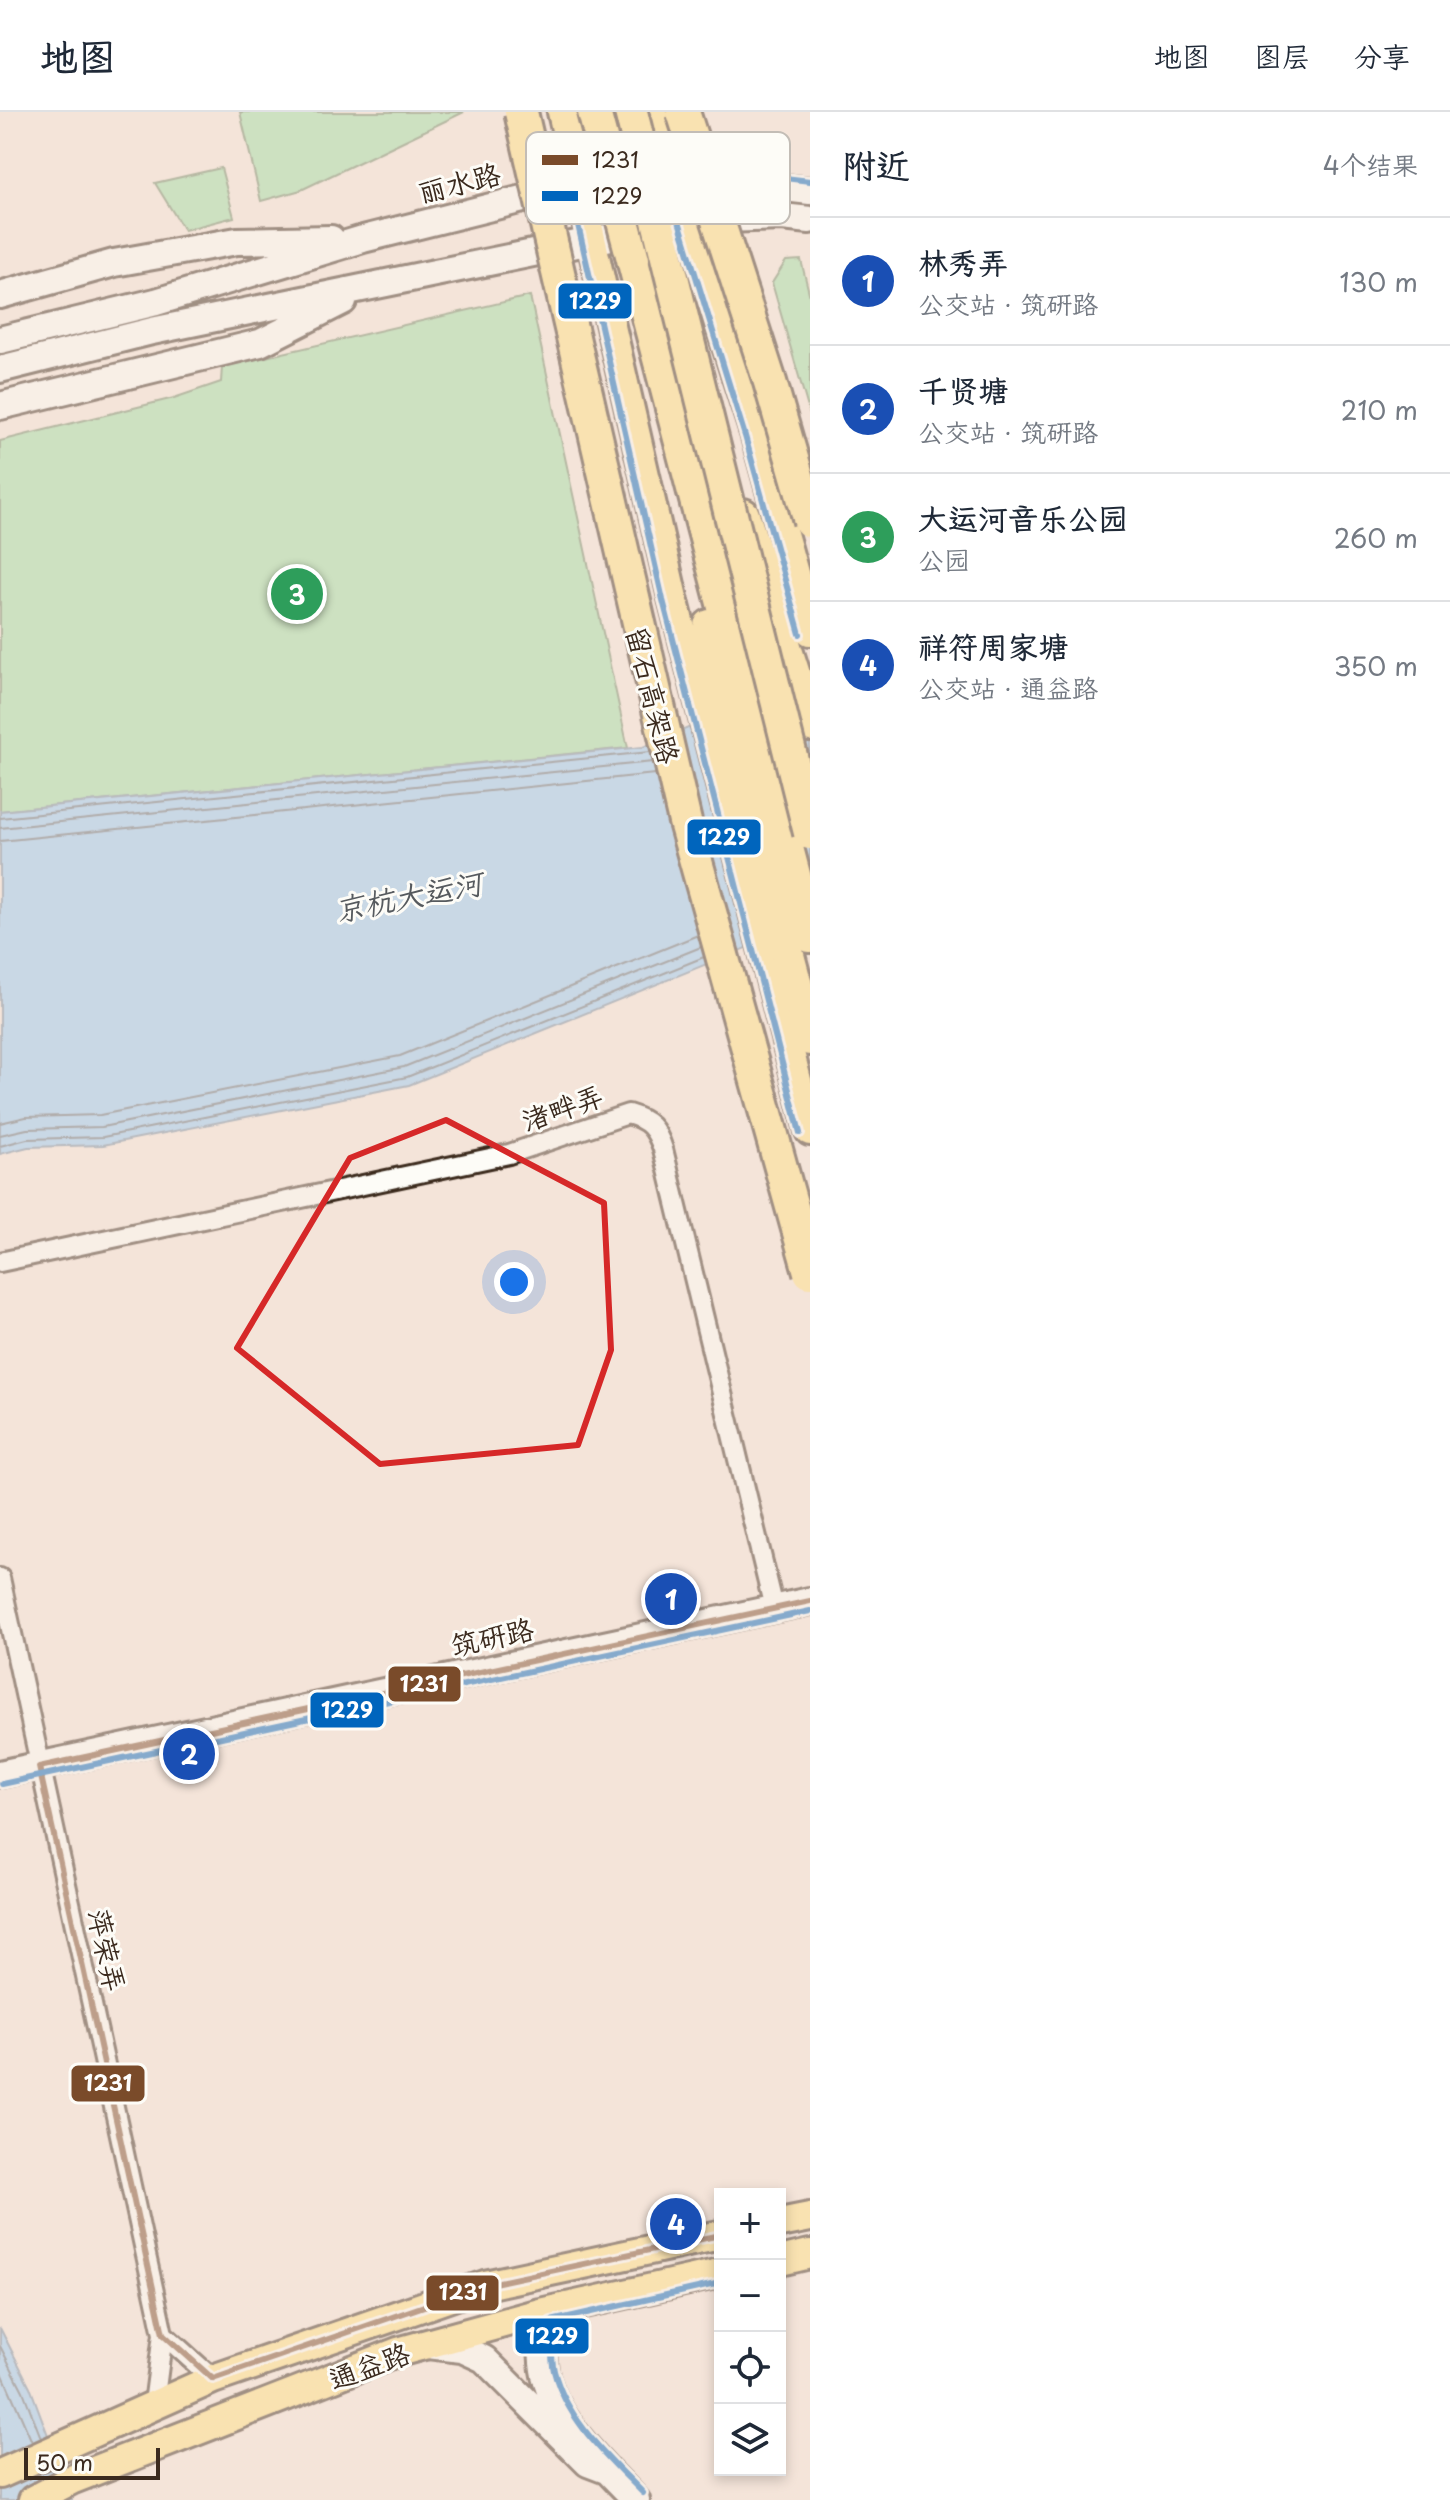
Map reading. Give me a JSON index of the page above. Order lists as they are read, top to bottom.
{
  "streets": {
    "highway": ["留石高架路"],
    "main road": ["通益路"],
    "street": [
      "丽水路",
      "渚畔弄",
      "筑研路",
      "萍荣弄"
    ]
  },
  "crossings": [
    ["渚畔弄", "筑研路"],
    ["筑研路", "萍荣弄"],
    ["萍荣弄", "通益路"]
  ],
  "water": ["京杭大运河"],
  "lines": ["transit line 1229", "transit line 1231"],
  "legend": ["1231", "1229"],
  "scale_bar": "50 m",
  "page": {
    "header": "地图",
    "nav": ["地图", "图层", "分享"],
    "heading": ["附近", "4个结果"],
    "list": [
      {
        "mark": "1",
        "name": "林秀弄",
        "note": "公交站 · 筑研路",
        "value": "130 m"
      },
      {
        "mark": "2",
        "name": "千贤塘",
        "note": "公交站 · 筑研路",
        "value": "210 m"
      },
      {
        "mark": "3",
        "name": "大运河音乐公园",
        "note": "公园",
        "value": "260 m"
      },
      {
        "mark": "4",
        "name": "祥符周家塘",
        "note": "公交站 · 通益路",
        "value": "350 m"
      }
    ],
    "pins": [
      "3",
      "1",
      "2",
      "4"
    ],
    "map_buttons": ["+", "−"],
    "scale": "50 m"
  }
}
